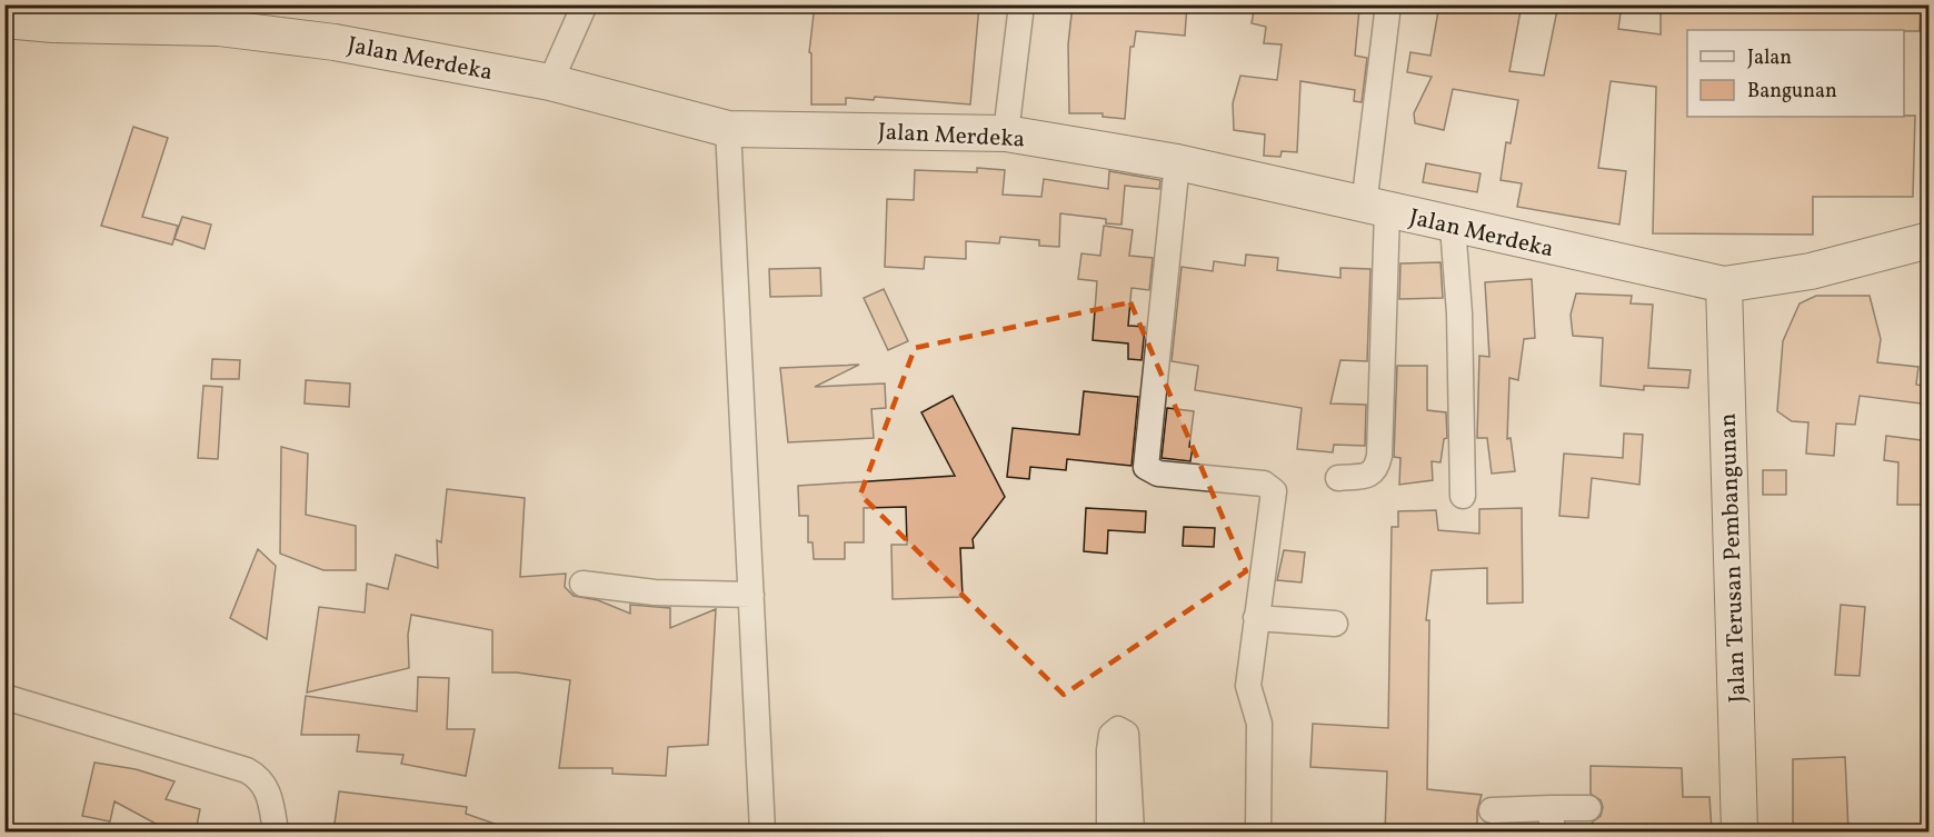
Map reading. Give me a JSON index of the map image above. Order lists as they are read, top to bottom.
{
  "streets": {
    "street": ["Jalan Merdeka", "Jalan Terusan Pembangunan"]
  },
  "crossings": [
    ["Jalan Merdeka", "Jalan Terusan Pembangunan"]
  ],
  "legend": ["Jalan", "Bangunan"]
}
